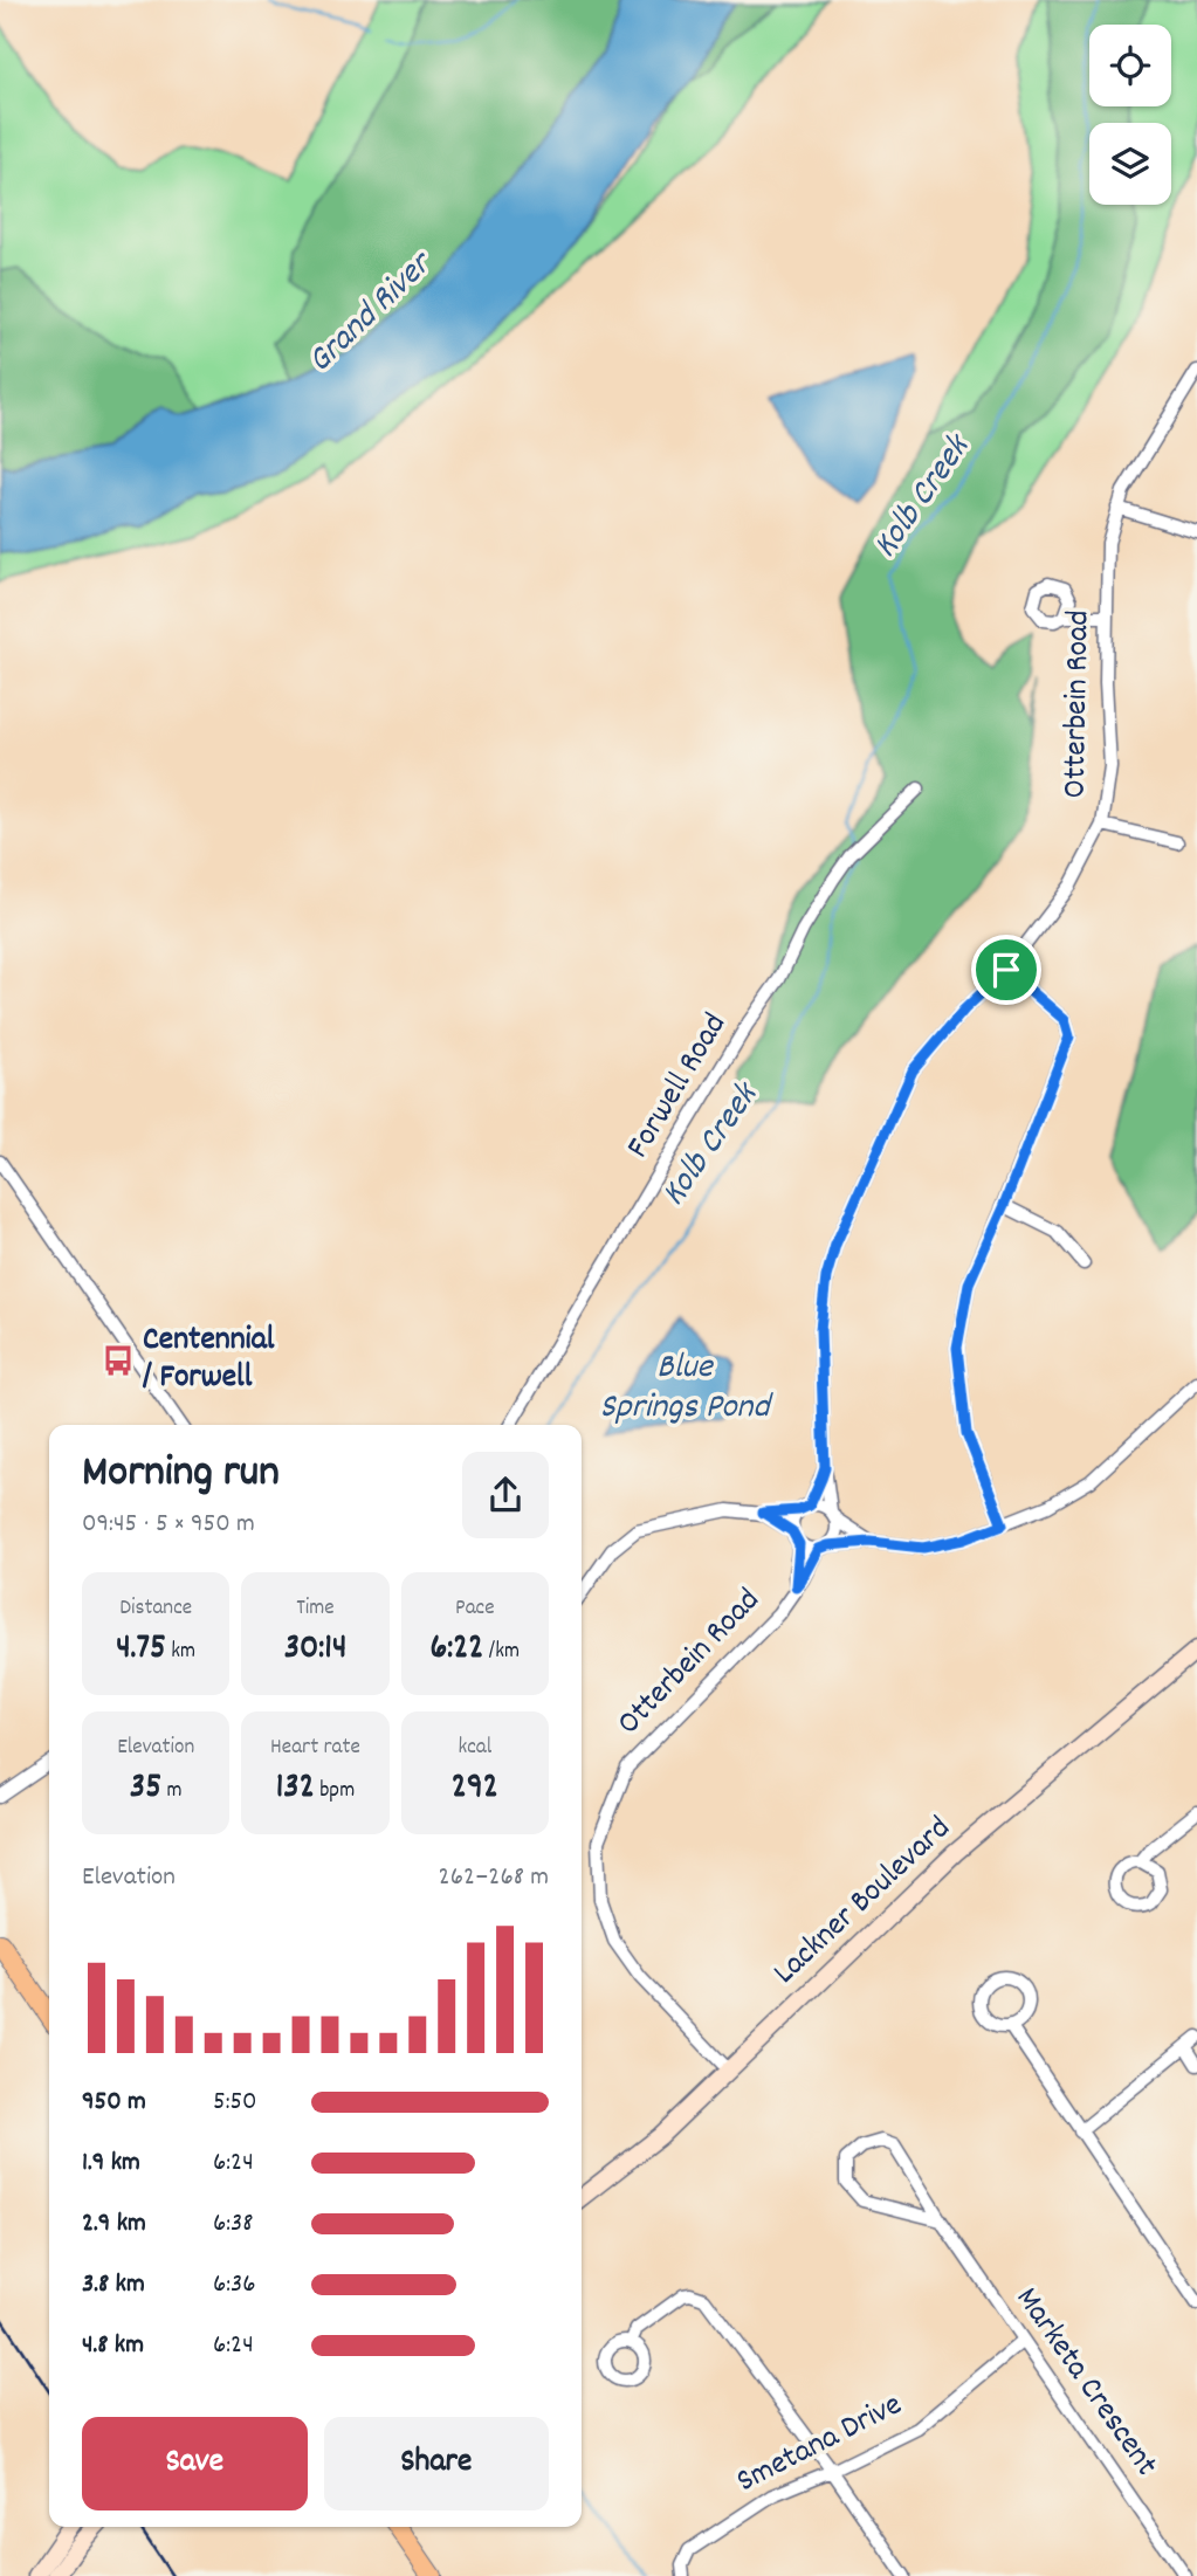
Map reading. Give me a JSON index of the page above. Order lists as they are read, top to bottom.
{
  "streets": {
    "main road": ["Lackner Boulevard"],
    "street": [
      "Otterbein Road",
      "Forwell Road",
      "Marketa Crescent",
      "Smetana Drive"
    ]
  },
  "crossings": [
    ["Otterbein Road", "Lackner Boulevard"],
    ["Marketa Crescent", "Smetana Drive"]
  ],
  "water": ["Grand River", "Kolb Creek", "Blue Springs Pond"],
  "places": {
    "bus stop": ["Centennial / Forwell"]
  },
  "page": {
    "heading": ["Morning run", "09:45 · 5 × 950 m"],
    "stats": [
      ["Distance", "4.75 km"],
      ["Time", "30:14"],
      ["Pace", "6:22 /km"],
      ["Elevation", "35 m"],
      ["Heart rate", "132 bpm"],
      ["kcal", "292"]
    ],
    "chart": ["Elevation", "262–268 m"],
    "list": [
      {
        "name": "950 m",
        "note": "5:50"
      },
      {
        "name": "1.9 km",
        "note": "6:24"
      },
      {
        "name": "2.9 km",
        "note": "6:38"
      },
      {
        "name": "3.8 km",
        "note": "6:36"
      },
      {
        "name": "4.8 km",
        "note": "6:24"
      }
    ],
    "buttons": ["Save", "Share"]
  }
}
